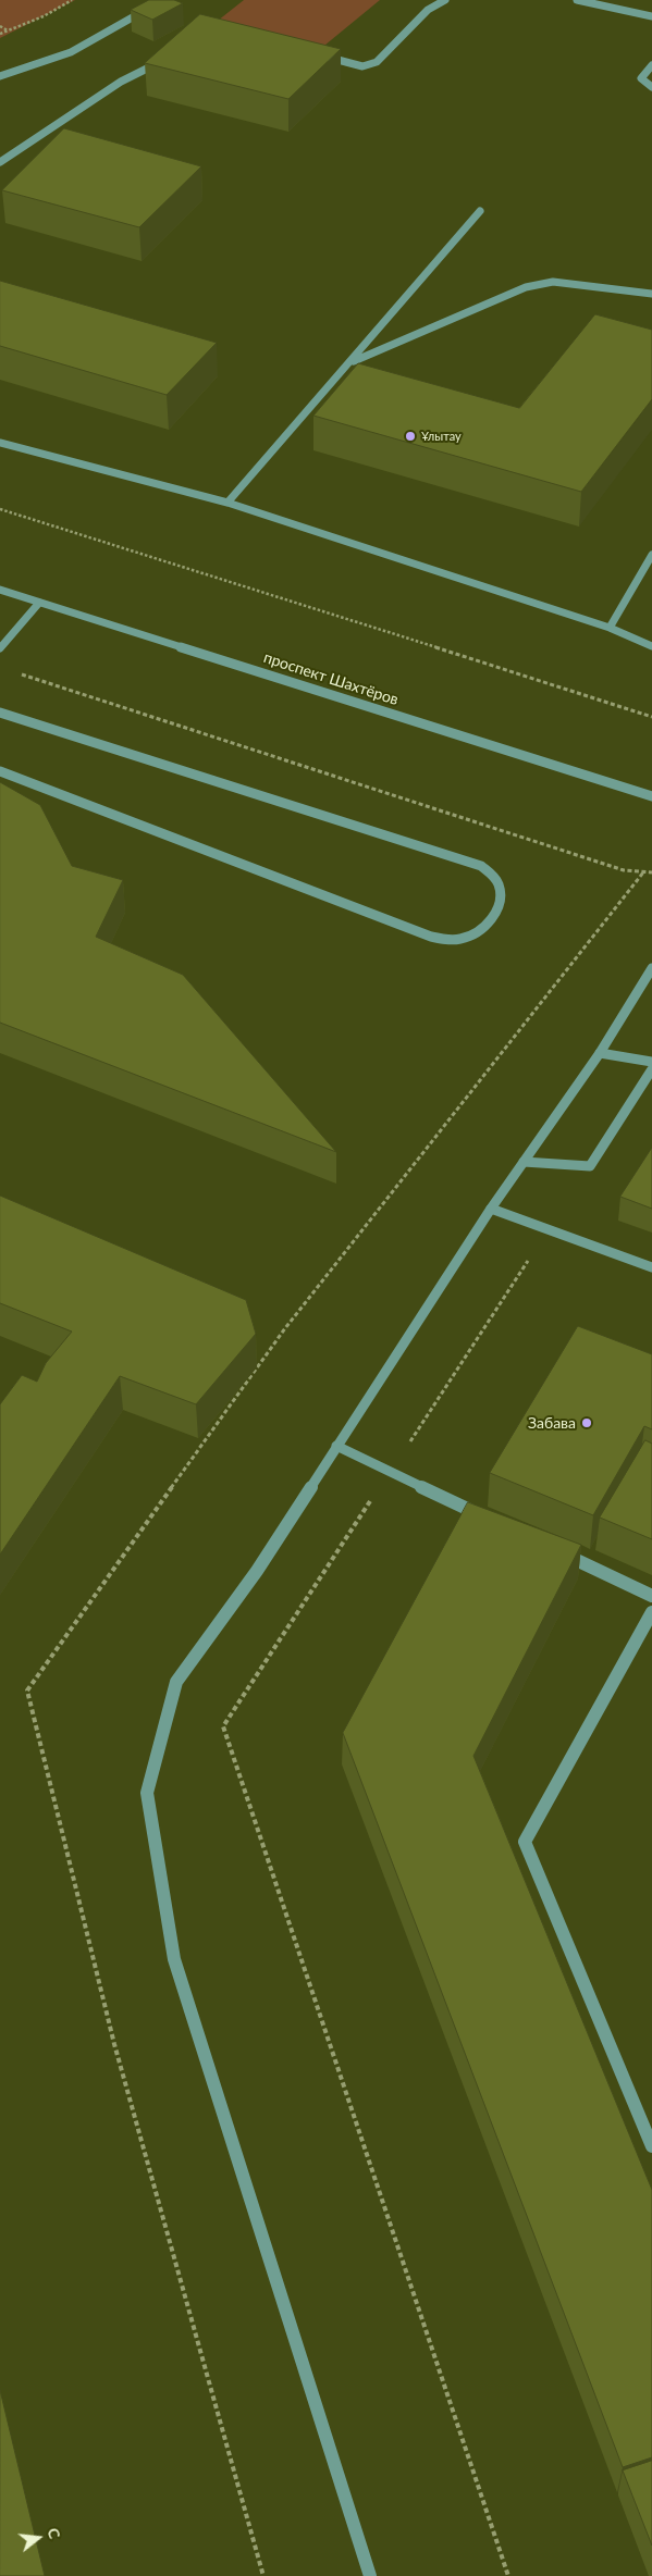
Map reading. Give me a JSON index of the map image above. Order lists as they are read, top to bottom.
{
  "streets": {
    "street": ["проспект Шахтёров"]
  },
  "places": ["Ұлытау", "Забава"],
  "north": "right"
}
